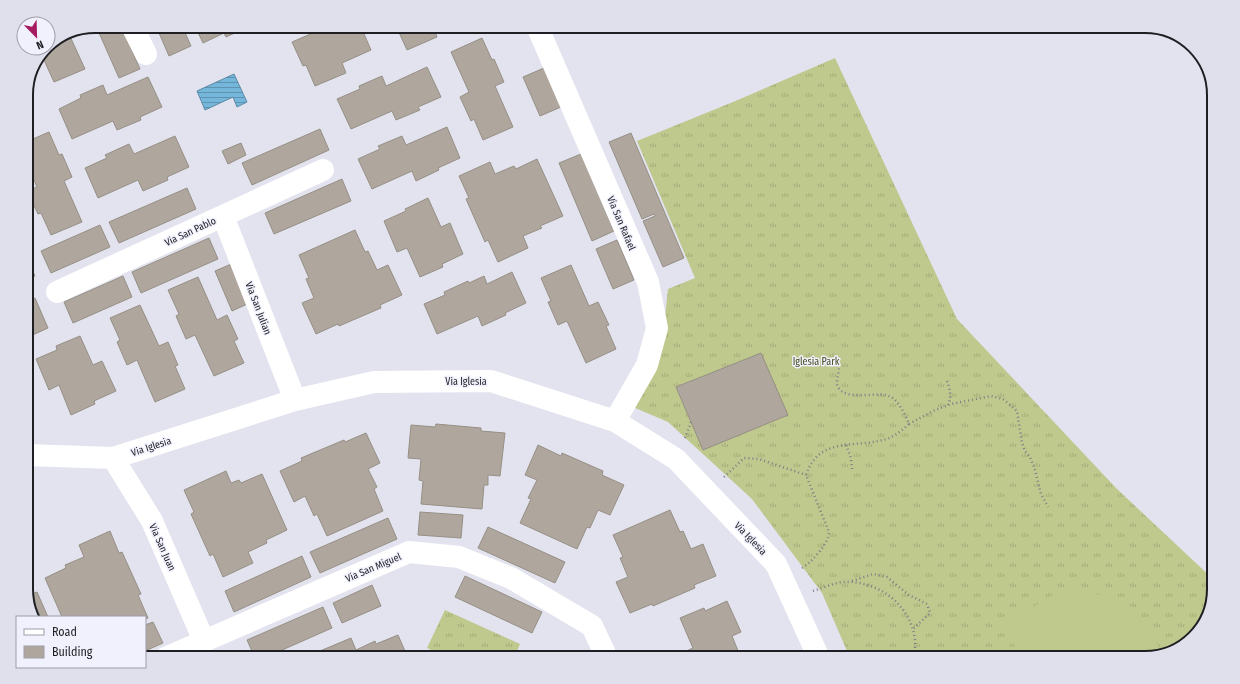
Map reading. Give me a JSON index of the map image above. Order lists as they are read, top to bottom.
{
  "streets": {
    "street": [
      "Via San Rafael",
      "Via San Pablo",
      "Via San Julian",
      "Via Iglesia",
      "Via San Juan",
      "Via San Miguel"
    ]
  },
  "crossings": [
    ["Via San Rafael", "Via Iglesia"],
    ["Via San Pablo", "Via San Julian"],
    ["Via San Julian", "Via Iglesia"],
    ["Via Iglesia", "Via San Juan"],
    ["Via San Juan", "Via San Miguel"]
  ],
  "parks": ["Iglesia Park"],
  "legend": ["Road", "Building"],
  "north": "bottom right"
}
